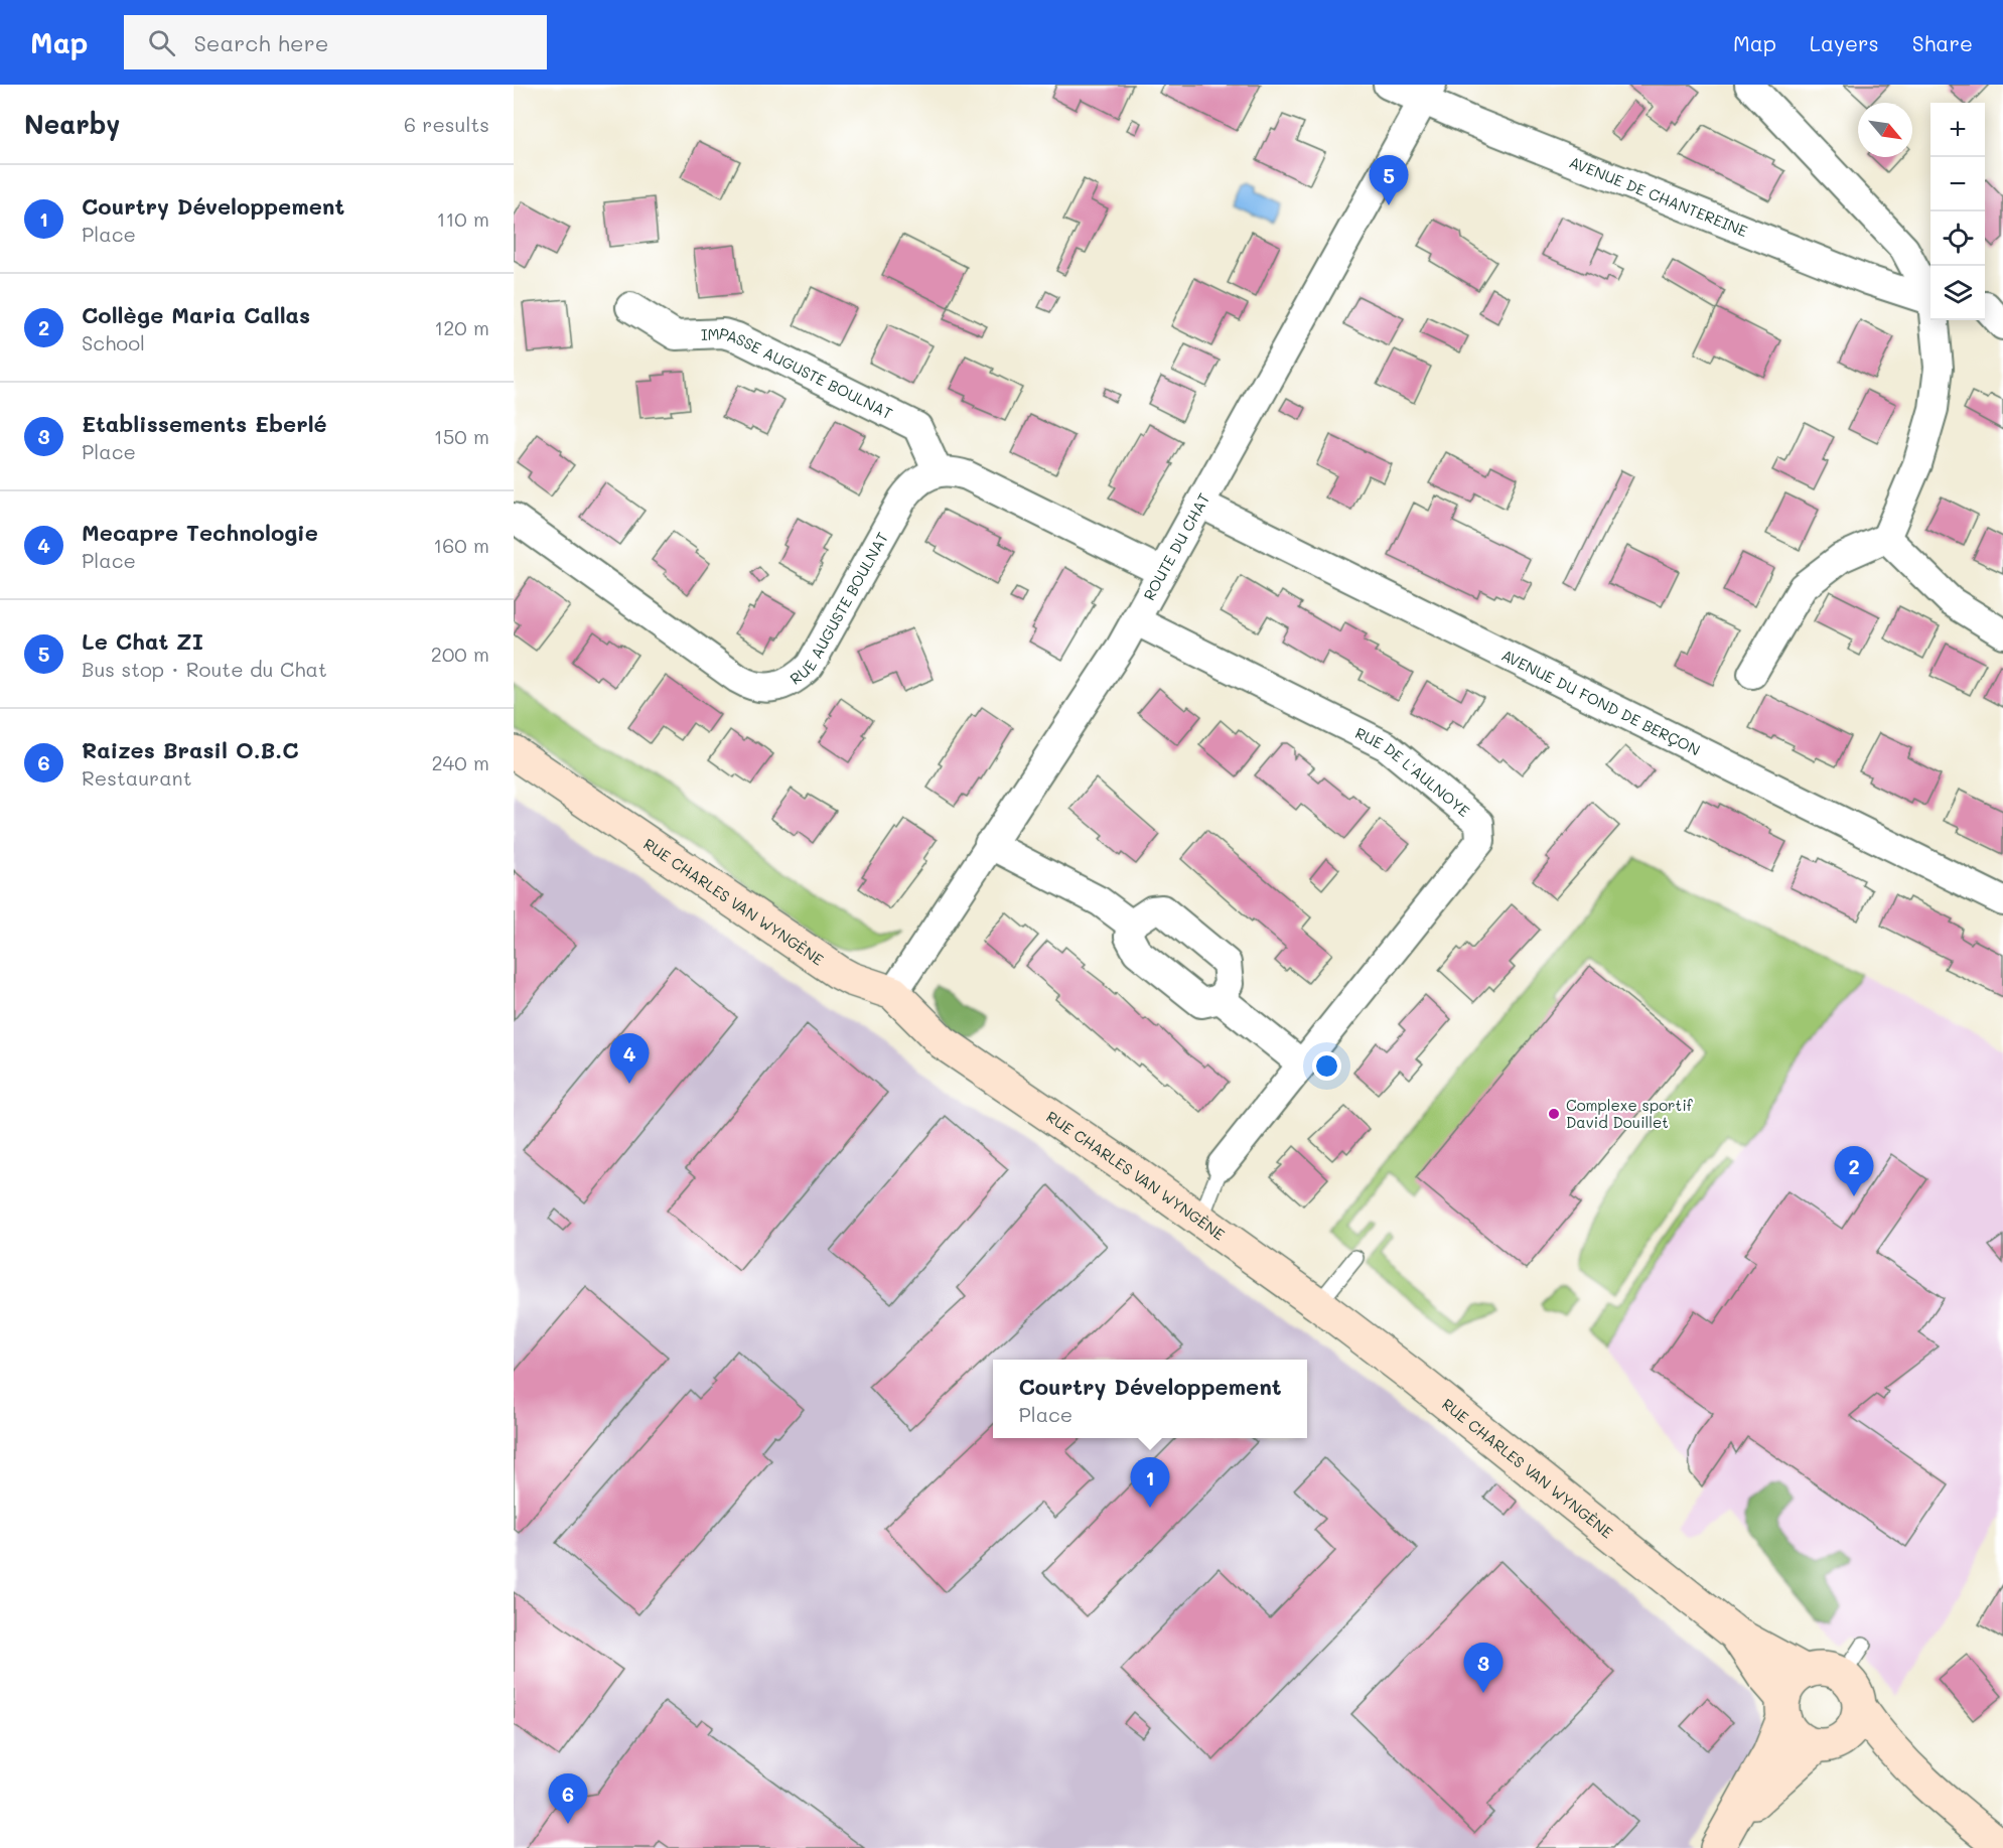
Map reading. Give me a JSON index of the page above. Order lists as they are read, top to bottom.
{
  "streets": {
    "street": [
      "AVENUE DE CHANTEREINE",
      "IMPASSE AUGUSTE BOULNAT",
      "ROUTE DU CHAT",
      "RUE AUGUSTE BOULNAT",
      "AVENUE DU FOND DE BERÇON",
      "RUE DE L'AULNOYE",
      "RUE CHARLES VAN WYNGÈNE"
    ]
  },
  "crossings": [
    ["AVENUE DE CHANTEREINE", "ROUTE DU CHAT"],
    ["IMPASSE AUGUSTE BOULNAT", "RUE AUGUSTE BOULNAT"],
    ["ROUTE DU CHAT", "AVENUE DU FOND DE BERÇON"],
    ["ROUTE DU CHAT", "RUE DE L'AULNOYE"],
    ["ROUTE DU CHAT", "RUE CHARLES VAN WYNGÈNE"],
    ["RUE DE L'AULNOYE", "RUE CHARLES VAN WYNGÈNE"]
  ],
  "places": ["Complexe sportif David Douillet"],
  "north": "bottom right",
  "page": {
    "header": "Map",
    "search": "Search here",
    "nav": ["Map", "Layers", "Share"],
    "heading": ["Nearby", "6 results"],
    "map_buttons": ["+", "−"],
    "pins": [
      "5",
      "4",
      "2",
      "1",
      "3",
      "6"
    ],
    "list": [
      {
        "mark": "1",
        "name": "Courtry Développement",
        "note": "Place",
        "value": "110 m"
      },
      {
        "mark": "2",
        "name": "Collège Maria Callas",
        "note": "School",
        "value": "120 m"
      },
      {
        "mark": "3",
        "name": "Etablissements Eberlé",
        "note": "Place",
        "value": "150 m"
      },
      {
        "mark": "4",
        "name": "Mecapre Technologie",
        "note": "Place",
        "value": "160 m"
      },
      {
        "mark": "5",
        "name": "Le Chat ZI",
        "note": "Bus stop · Route du Chat",
        "value": "200 m"
      },
      {
        "mark": "6",
        "name": "Raizes Brasil O.B.C",
        "note": "Restaurant",
        "value": "240 m"
      }
    ],
    "popup": ["Courtry Développement", "Place"]
  }
}
